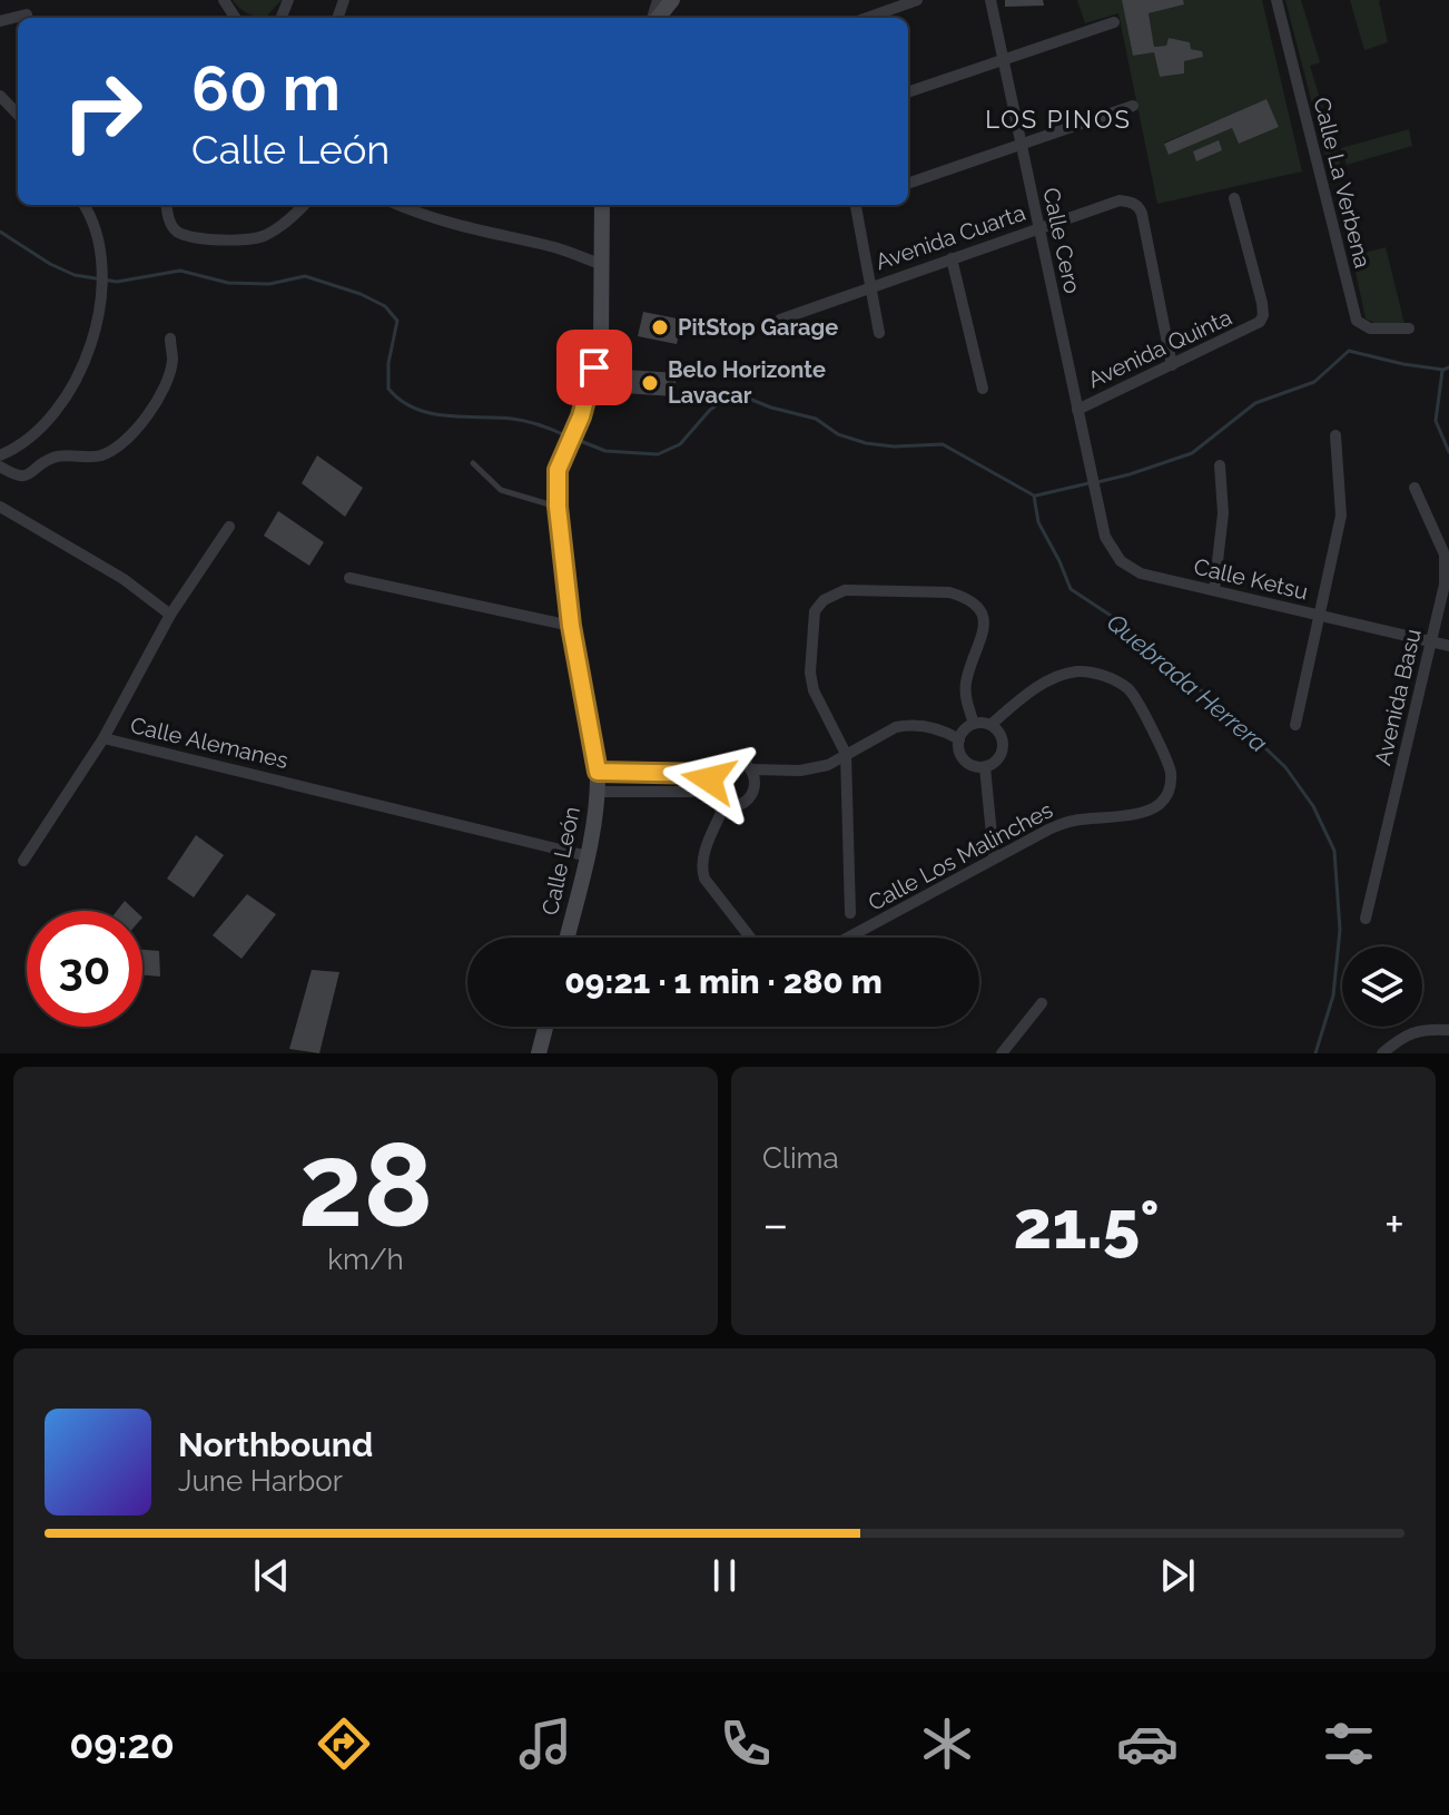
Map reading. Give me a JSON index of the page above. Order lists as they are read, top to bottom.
{
  "streets": {
    "main road": ["Calle León"],
    "street": [
      "Calle La Verbena",
      "Avenida Cuarta",
      "Calle Cero",
      "Avenida Quinta",
      "Calle Ketsu",
      "Avenida Basu",
      "Calle Alemanes",
      "Calle Los Malinches"
    ]
  },
  "crossings": [
    ["Avenida Cuarta", "Calle Cero"],
    ["Avenida Cuarta", "Avenida Quinta"],
    ["Calle Cero", "Avenida Quinta"],
    ["Calle Cero", "Calle Ketsu"],
    ["Calle Ketsu", "Avenida Basu"],
    ["Calle Alemanes", "Calle León"]
  ],
  "districts": ["LOS PINOS"],
  "water": ["Quebrada Herrera"],
  "places": ["PitStop Garage", "Belo Horizonte Lavacar"],
  "page": {
    "turn": ["60 m", "Calle León"],
    "limit": "30",
    "trip": "09:21 · 1 min · 280 m",
    "tile": [
      ["28", "km/h"],
      "Clima"
    ],
    "heat": ["−", "21.5°", "+"],
    "song": ["Northbound", "June Harbor"],
    "tabs": "09:20"
  }
}
